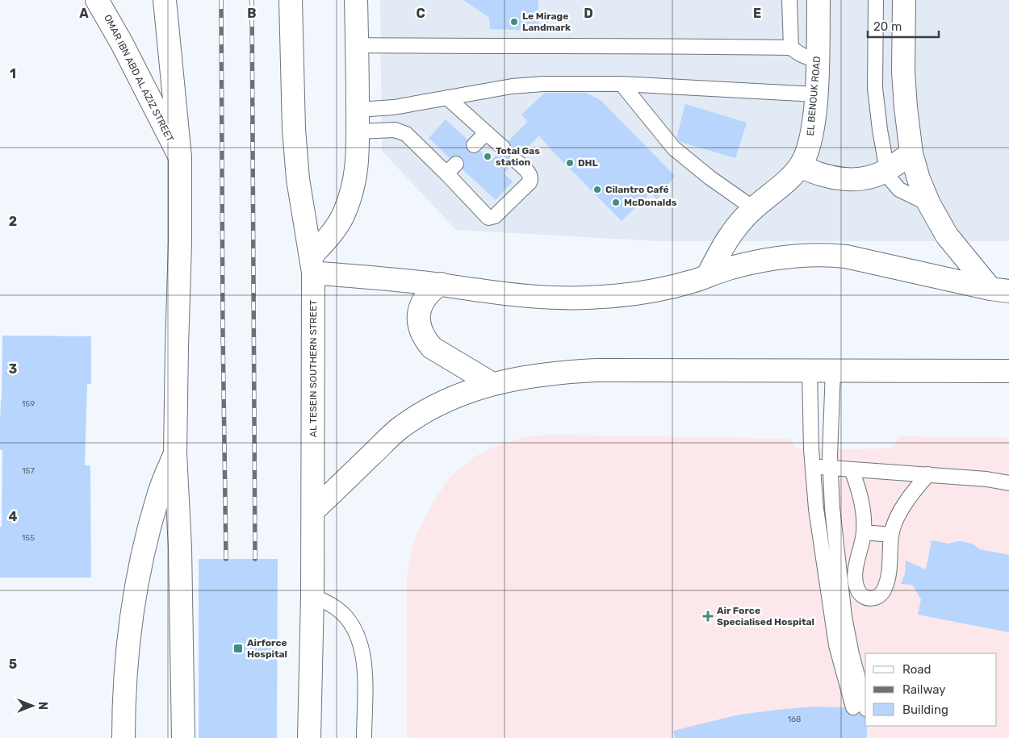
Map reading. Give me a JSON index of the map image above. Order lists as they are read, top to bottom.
{
  "streets": {
    "main road": ["OMAR IBN ABD AL AZIZ STREET", "EL BENOUK ROAD", "AL TESEIN SOUTHERN STREET"]
  },
  "places": {
    "other": [
      "Le Mirage Landmark",
      "Total Gas station",
      "DHL",
      "Cilantro Café",
      "McDonalds"
    ],
    "health": ["Air Force Specialised Hospital"],
    "transit": ["Airforce Hospital"]
  },
  "house_numbers": [
    "159",
    "157",
    "155",
    "168"
  ],
  "legend": ["Road", "Railway", "Building"],
  "scale_bar": "20 m",
  "north": "right",
  "grid": {
    "columns": [
      "A",
      "B",
      "C",
      "D",
      "E"
    ],
    "rows": [
      "1",
      "2",
      "3",
      "4",
      "5"
    ]
  }
}
